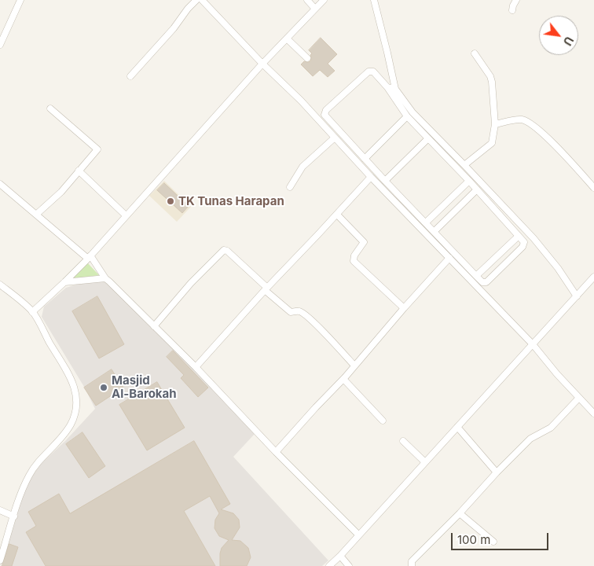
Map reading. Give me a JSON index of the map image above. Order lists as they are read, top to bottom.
{
  "places": ["TK Tunas Harapan", "Masjid Al-Barokah"],
  "scale_bar": "100 m",
  "north": "bottom right"
}
